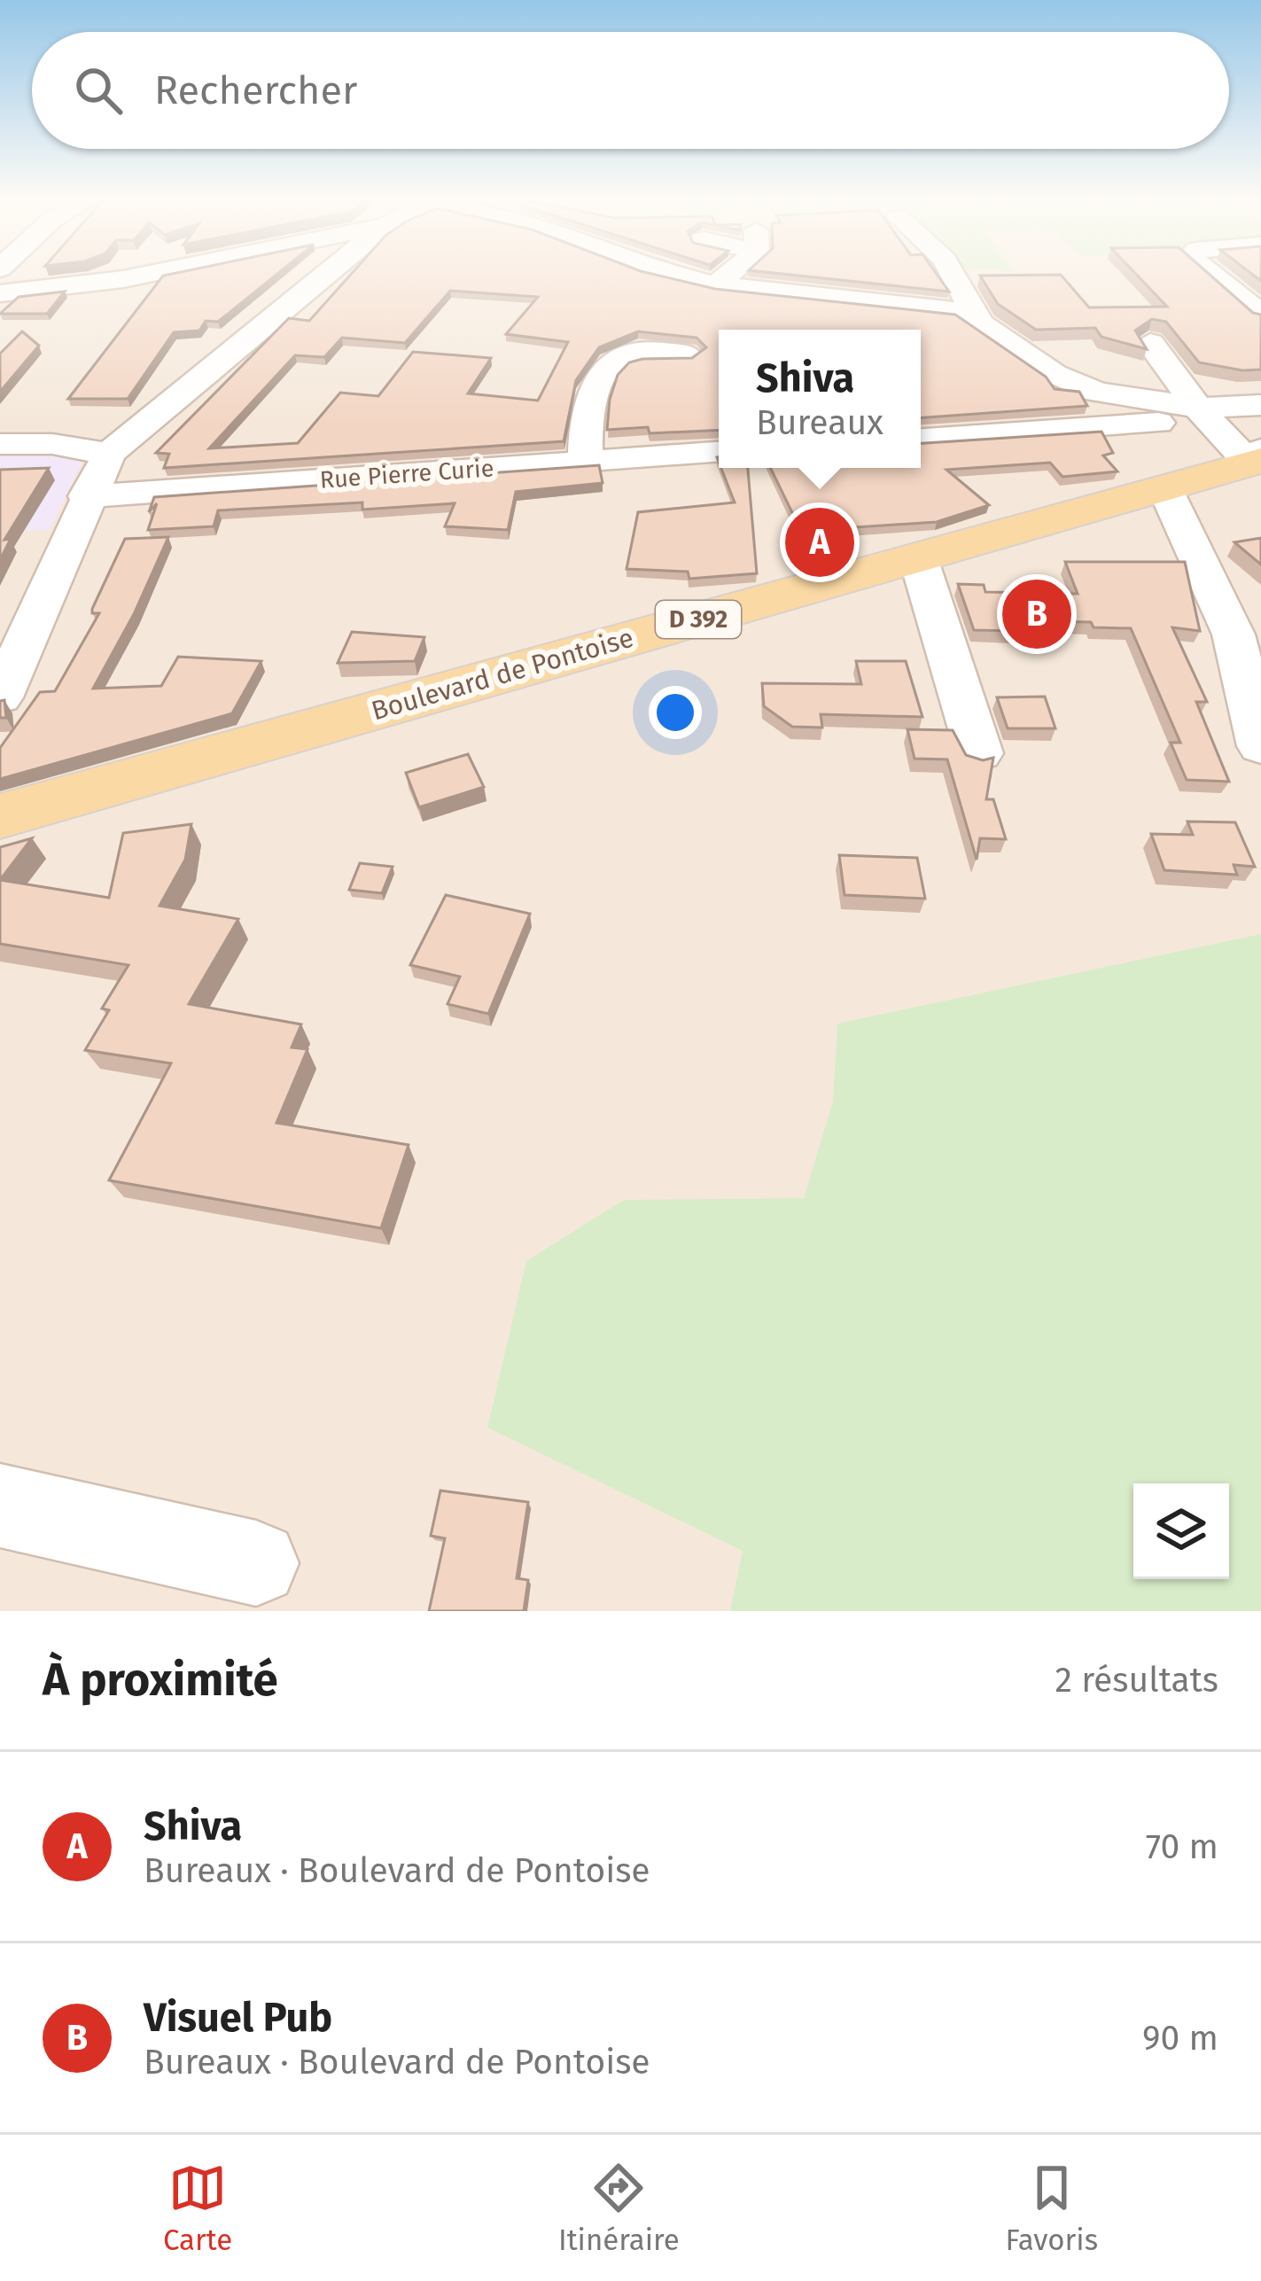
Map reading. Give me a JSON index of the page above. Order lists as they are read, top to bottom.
{
  "streets": {
    "main road": ["D 392", "Boulevard de Pontoise"],
    "street": ["Rue Pierre Curie"]
  },
  "page": {
    "search": "Rechercher",
    "popup": ["Shiva", "Bureaux"],
    "pins": ["A", "B"],
    "heading": ["À proximité", "2 résultats"],
    "list": [
      {
        "mark": "A",
        "name": "Shiva",
        "note": "Bureaux · Boulevard de Pontoise",
        "value": "70 m"
      },
      {
        "mark": "B",
        "name": "Visuel Pub",
        "note": "Bureaux · Boulevard de Pontoise",
        "value": "90 m"
      }
    ],
    "nav": ["Carte", "Itinéraire", "Favoris"]
  }
}
